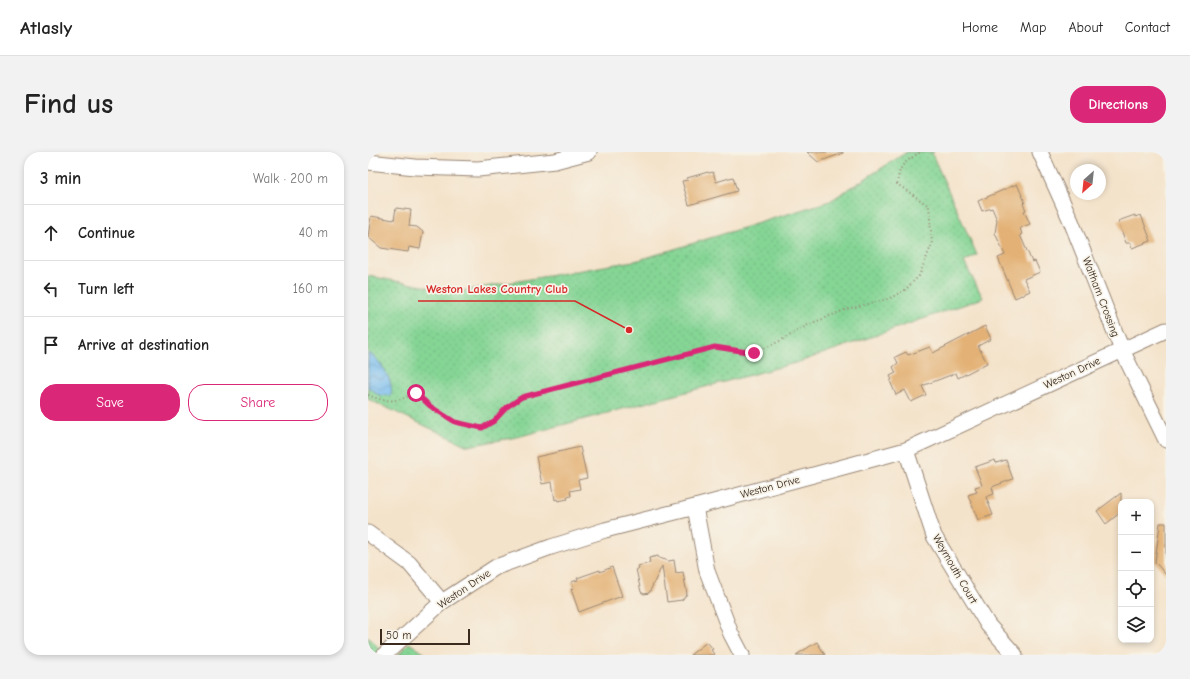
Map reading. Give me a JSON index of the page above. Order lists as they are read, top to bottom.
{
  "streets": {
    "street": ["Waltham Crossing", "Weston Drive", "Weymouth Court"]
  },
  "crossings": [
    ["Waltham Crossing", "Weston Drive"],
    ["Weston Drive", "Weymouth Court"]
  ],
  "places": ["Weston Lakes Country Club"],
  "scale_bar": "50 m",
  "north": "bottom left",
  "page": {
    "header": "Atlasly",
    "nav": [
      "Home",
      "Map",
      "About",
      "Contact"
    ],
    "buttons": [
      "Directions",
      ["Save", "Share"]
    ],
    "title": "Find us",
    "heading": ["3 min", "Walk · 200 m"],
    "list": [
      ["Continue", "40 m"],
      ["Turn left", "160 m"],
      "Arrive at destination"
    ],
    "map_buttons": ["+", "−"],
    "scale": "50 m"
  }
}
